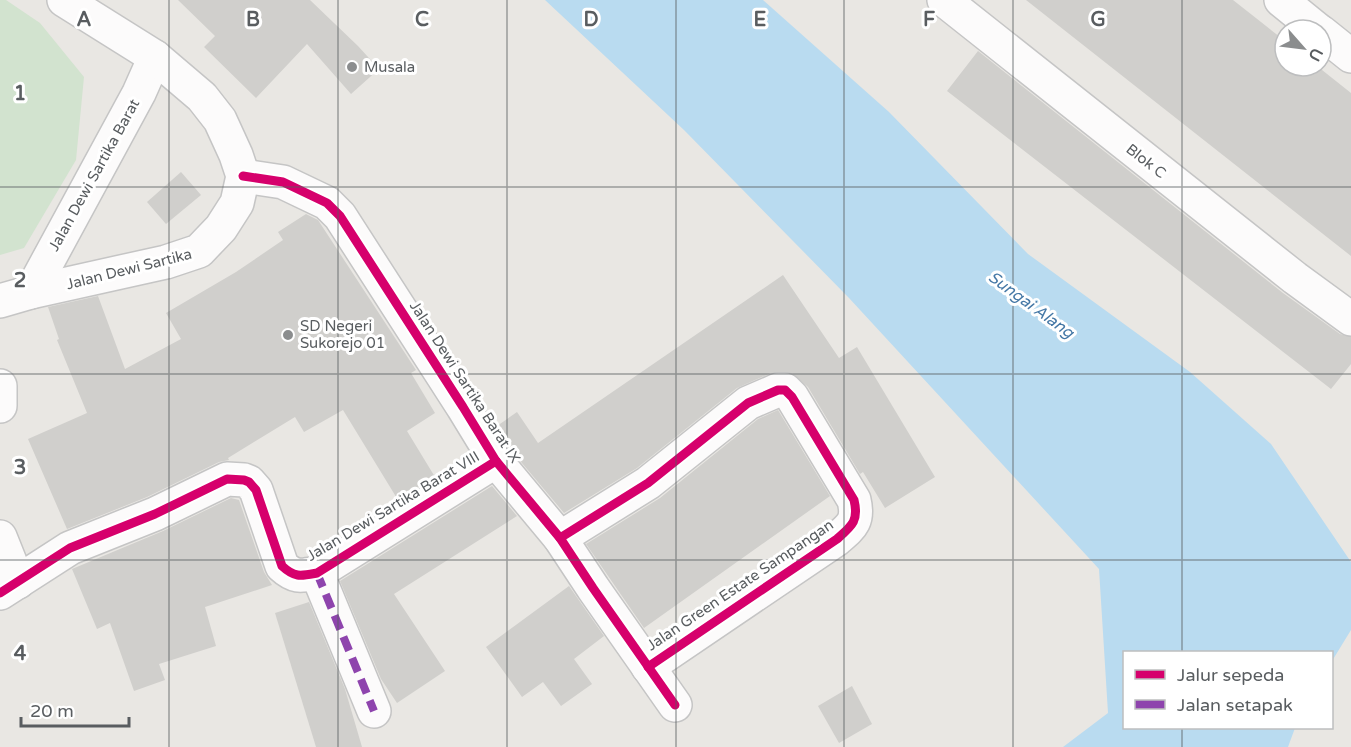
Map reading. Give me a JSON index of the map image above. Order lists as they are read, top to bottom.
{
  "streets": {
    "street": [
      "Blok C",
      "Jalan Dewi Sartika Barat",
      "Jalan Dewi Sartika",
      "Jalan Dewi Sartika Barat IX",
      "Jalan Dewi Sartika Barat VIII",
      "Jalan Green Estate Sampangan"
    ]
  },
  "crossings": [
    ["Jalan Dewi Sartika Barat", "Jalan Dewi Sartika"],
    ["Jalan Dewi Sartika", "Jalan Dewi Sartika Barat IX"],
    ["Jalan Dewi Sartika Barat IX", "Jalan Dewi Sartika Barat VIII"],
    ["Jalan Dewi Sartika Barat IX", "Jalan Green Estate Sampangan"]
  ],
  "water": ["Sungai Alang"],
  "places": ["Musala", "SD Negeri Sukorejo 01"],
  "legend": ["Jalur sepeda", "Jalan setapak"],
  "scale_bar": "20 m",
  "north": "bottom right",
  "grid": {
    "columns": [
      "A",
      "B",
      "C",
      "D",
      "E",
      "F",
      "G"
    ],
    "rows": [
      "1",
      "2",
      "3",
      "4"
    ]
  }
}
